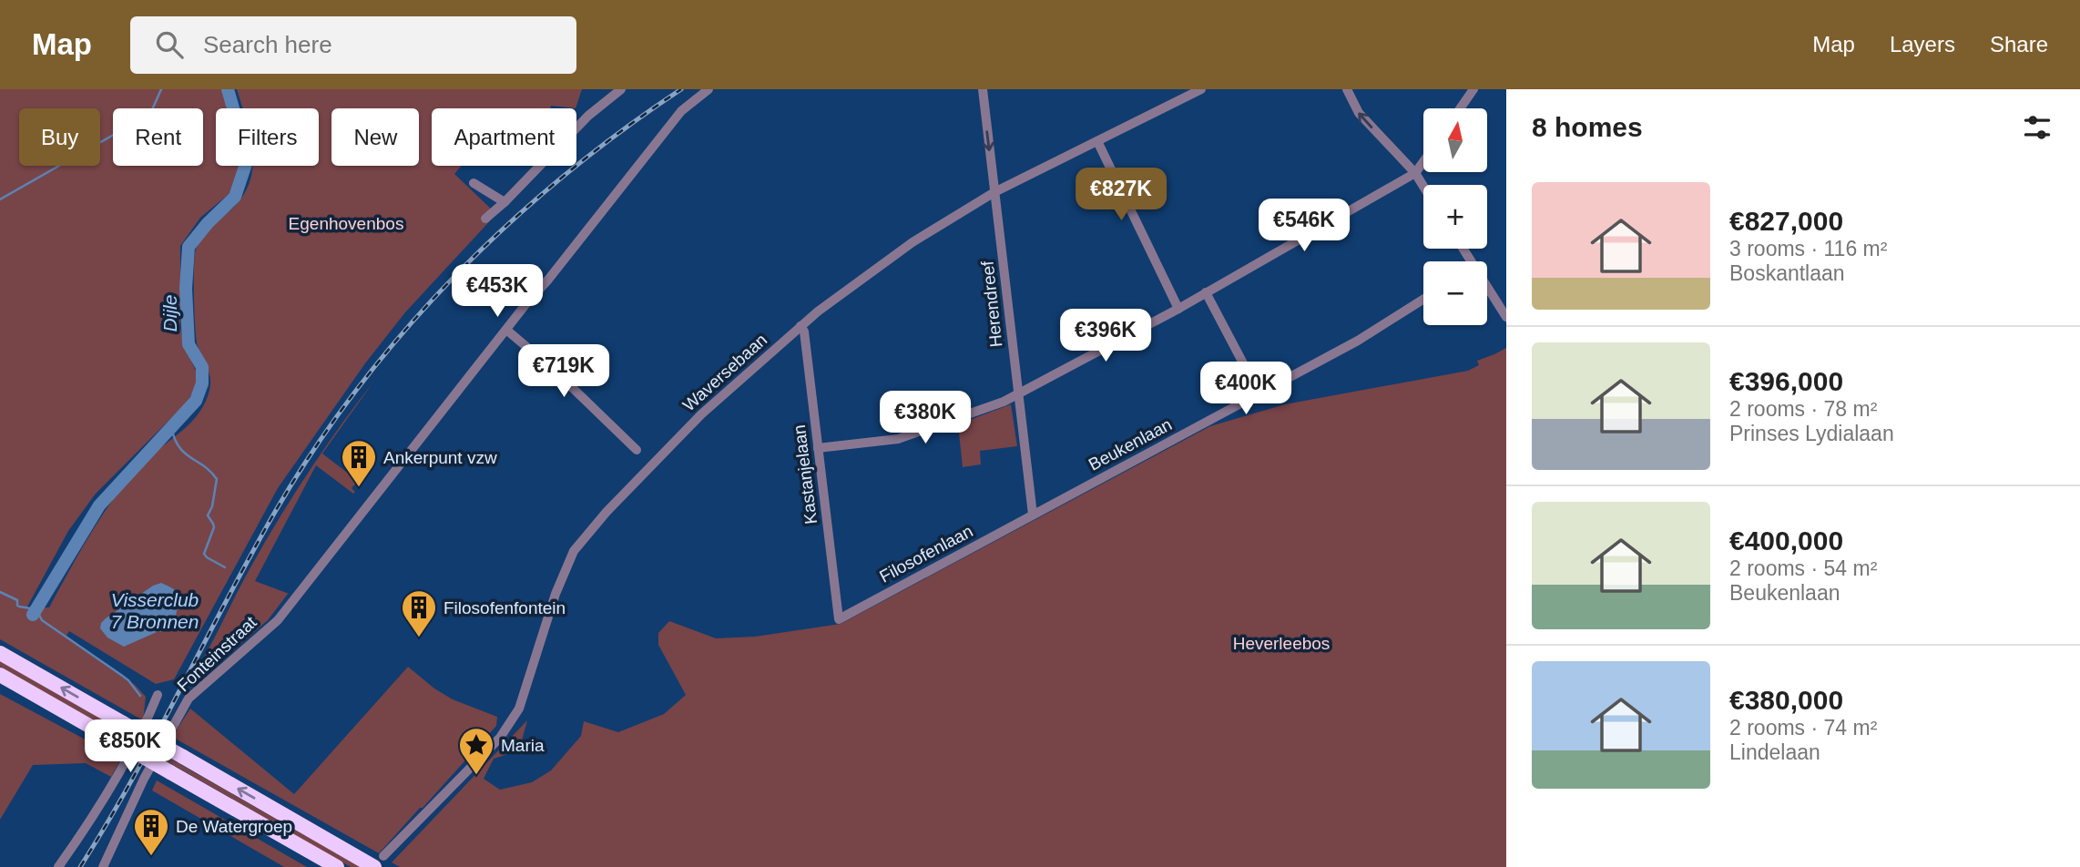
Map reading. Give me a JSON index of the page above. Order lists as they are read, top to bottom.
{
  "streets": {
    "street": [
      "Herendreef",
      "Waversebaan",
      "Beukenlaan",
      "Kastanjelaan",
      "Filosofenlaan",
      "Fonteinstraat"
    ]
  },
  "crossings": [
    ["Herendreef", "Waversebaan"],
    ["Herendreef", "Beukenlaan"],
    ["Herendreef", "Filosofenlaan"],
    ["Waversebaan", "Kastanjelaan"],
    ["Beukenlaan", "Filosofenlaan"],
    ["Kastanjelaan", "Filosofenlaan"]
  ],
  "water": ["Dijle", "Visserclub 7 Bronnen"],
  "parks": ["Egenhovenbos", "Heverleebos"],
  "places": {
    "building": ["Ankerpunt vzw", "Filosofenfontein", "De Watergroep"],
    "place": ["Maria"]
  },
  "north": "top",
  "page": {
    "header": "Map",
    "search": "Search here",
    "nav": ["Map", "Layers", "Share"],
    "heading": "8 homes",
    "map_buttons": ["+", "−"],
    "chip": [
      "Buy",
      "Rent",
      "Filters",
      "New",
      "Apartment"
    ],
    "list": [
      {
        "name": "€827,000",
        "note": "3 rooms · 116 m² · Boskantlaan"
      },
      {
        "name": "€396,000",
        "note": "2 rooms · 78 m² · Prinses Lydialaan"
      },
      {
        "name": "€400,000",
        "note": "2 rooms · 54 m² · Beukenlaan"
      },
      {
        "name": "€380,000",
        "note": "2 rooms · 74 m² · Lindelaan"
      }
    ],
    "price": [
      "€827K",
      "€546K",
      "€453K",
      "€396K",
      "€719K",
      "€400K",
      "€380K",
      "€850K"
    ]
  }
}
